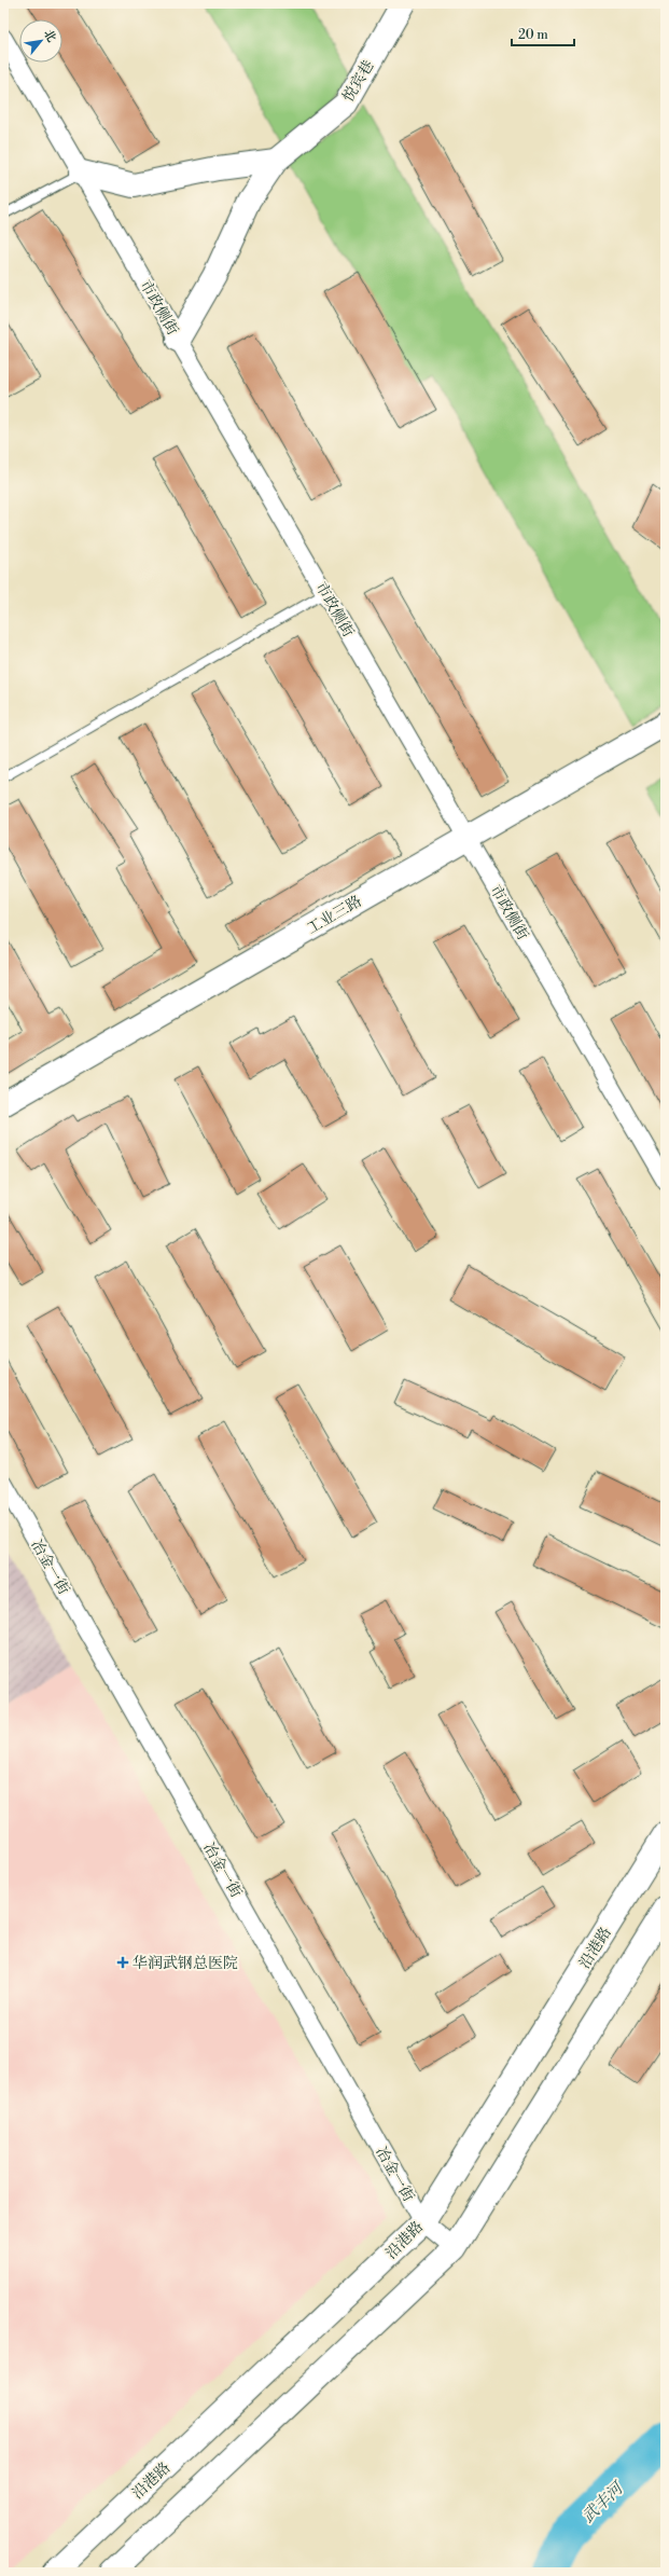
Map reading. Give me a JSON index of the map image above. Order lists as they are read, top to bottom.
{
  "streets": {
    "main road": ["悦宾巷", "工业三路", "沿港路"],
    "street": ["市政侧街", "冶金一街"]
  },
  "crossings": [
    ["悦宾巷", "市政侧街"],
    ["市政侧街", "工业三路"],
    ["冶金一街", "沿港路"]
  ],
  "water": ["武丰河"],
  "places": {
    "health": ["华润武钢总医院"]
  },
  "scale_bar": "20 m",
  "north": "top right"
}
